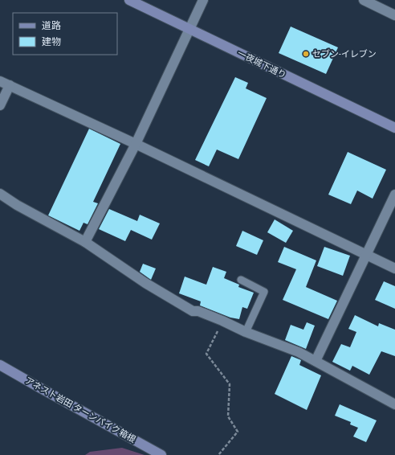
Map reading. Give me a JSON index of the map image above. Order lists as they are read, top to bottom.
{
  "streets": {
    "street": ["一夜城下通り", "アネスト岩田 ターンパイク箱根"]
  },
  "places": ["セブン-イレブン"],
  "legend": ["道路", "建物"]
}
